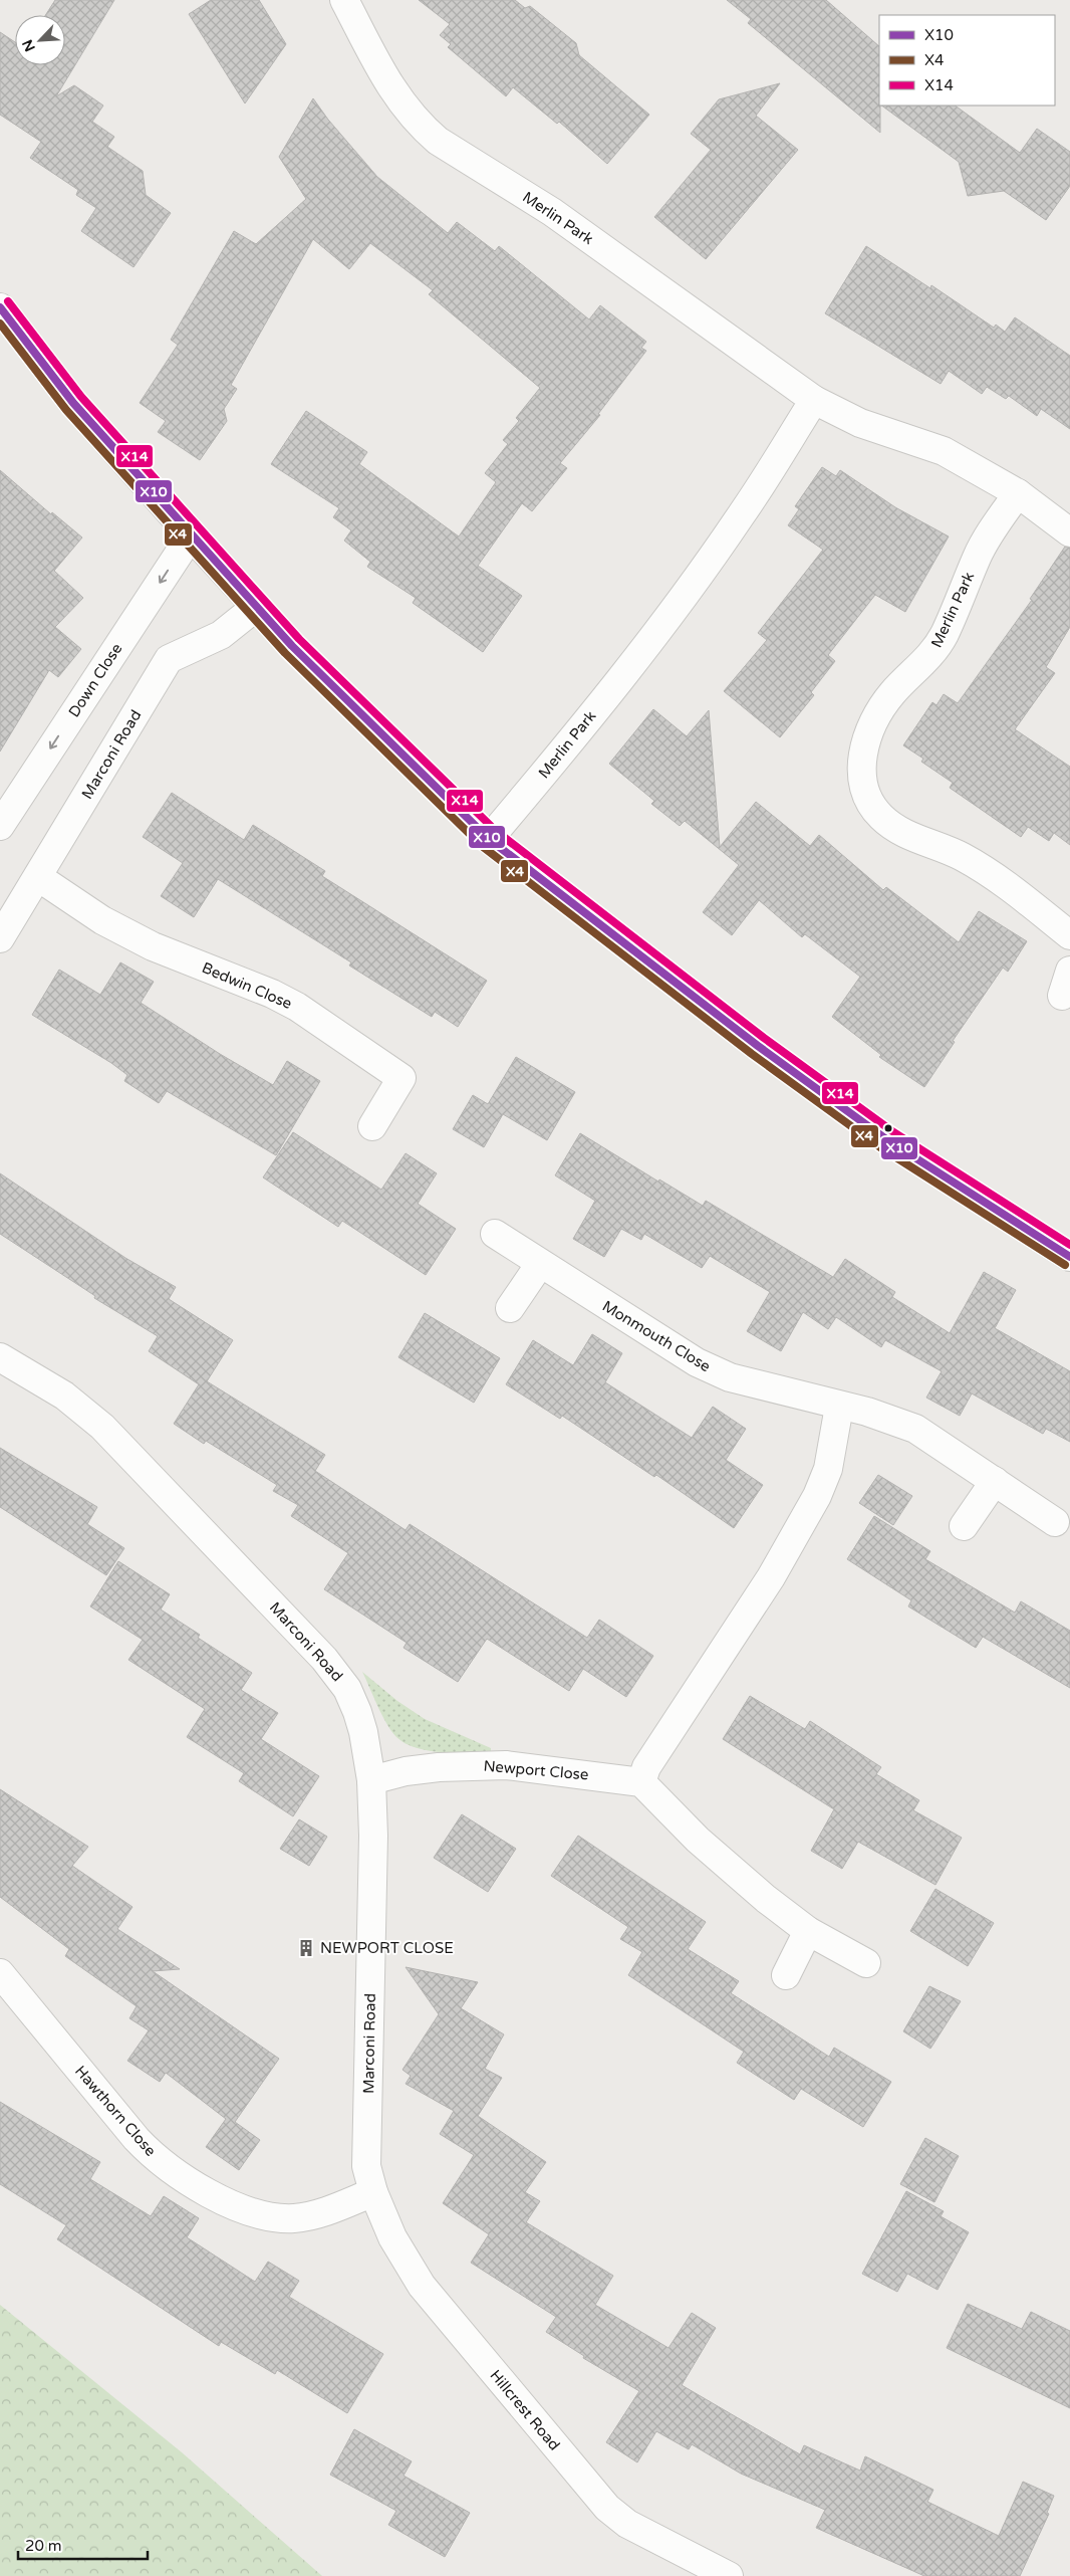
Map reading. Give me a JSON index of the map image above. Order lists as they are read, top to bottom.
{
  "streets": {
    "street": [
      "Merlin Park",
      "Down Close",
      "Marconi Road",
      "Bedwin Close",
      "Monmouth Close",
      "Newport Close",
      "Hawthorn Close",
      "Hillcrest Road"
    ]
  },
  "crossings": [
    ["Marconi Road", "Bedwin Close"],
    ["Marconi Road", "Newport Close"],
    ["Marconi Road", "Hawthorn Close"],
    ["Marconi Road", "Hillcrest Road"],
    ["Hawthorn Close", "Hillcrest Road"]
  ],
  "one_way": ["Down Close"],
  "places": {
    "building": ["NEWPORT CLOSE"]
  },
  "lines": ["transit line X14", "transit line X10", "transit line X4"],
  "legend": ["X10", "X4", "X14"],
  "scale_bar": "20 m",
  "north": "bottom left"
}
